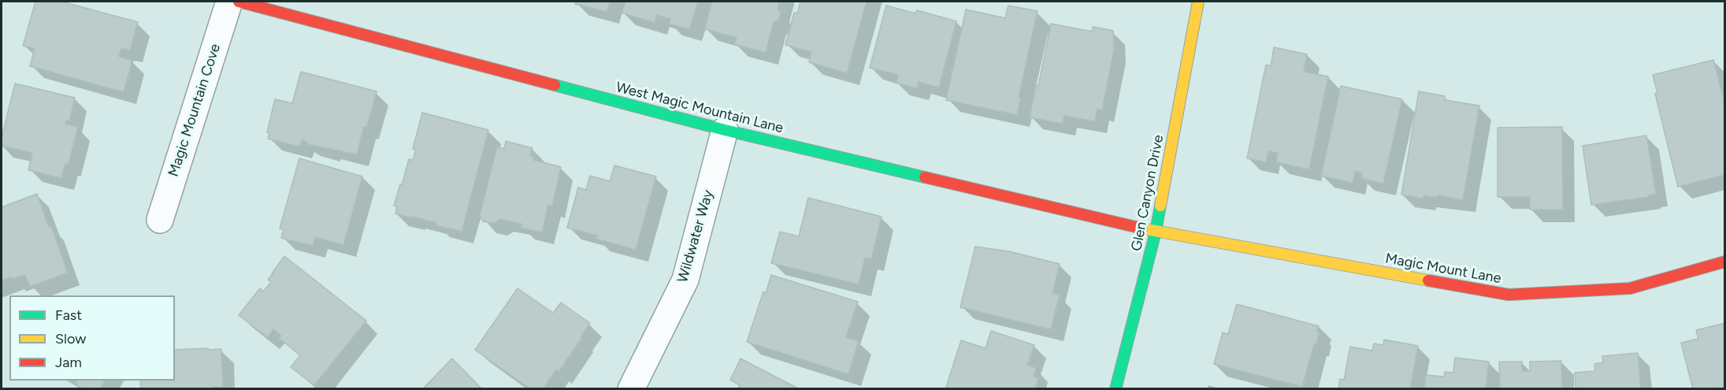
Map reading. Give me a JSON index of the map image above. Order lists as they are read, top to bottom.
{
  "streets": {
    "street": [
      "West Magic Mountain Lane",
      "Magic Mountain Cove",
      "Glen Canyon Drive",
      "Wildwater Way",
      "Magic Mount Lane"
    ]
  },
  "crossings": [
    ["West Magic Mountain Lane", "Glen Canyon Drive"],
    ["West Magic Mountain Lane", "Wildwater Way"],
    ["West Magic Mountain Lane", "Magic Mount Lane"],
    ["Glen Canyon Drive", "Magic Mount Lane"]
  ],
  "legend": ["Fast", "Slow", "Jam"]
}
